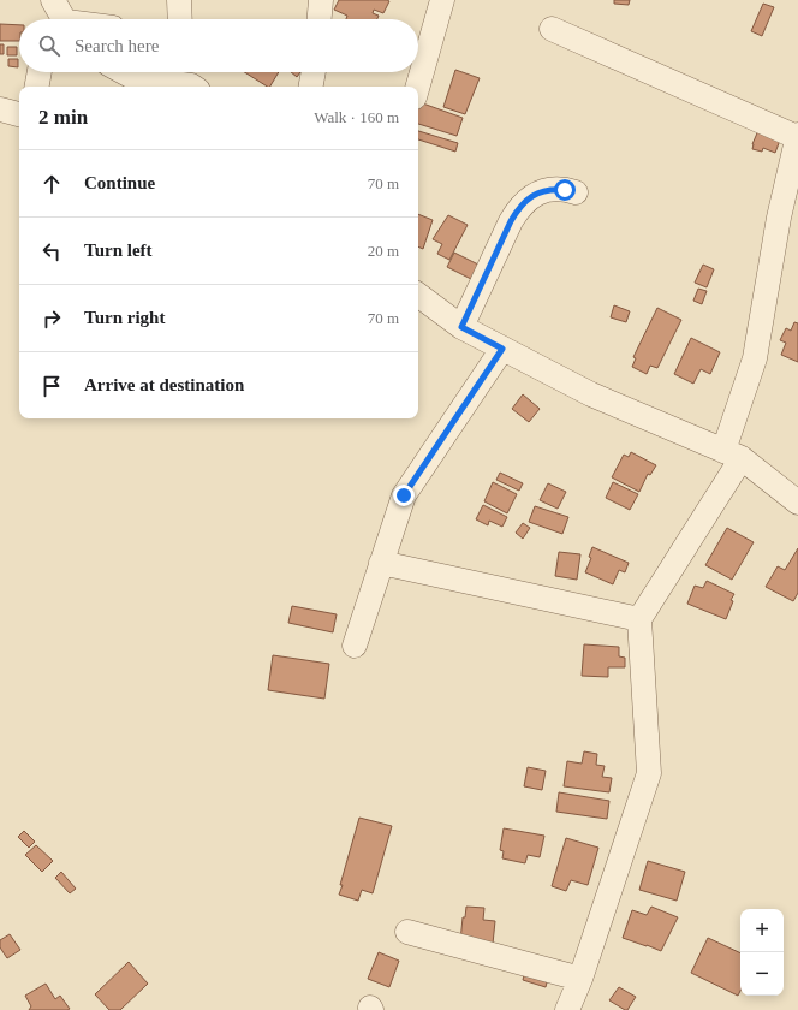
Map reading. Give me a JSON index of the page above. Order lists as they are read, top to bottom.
{
  "page": {
    "search": "Search here",
    "heading": ["2 min", "Walk · 160 m"],
    "list": [
      ["Continue", "70 m"],
      ["Turn left", "20 m"],
      ["Turn right", "70 m"],
      "Arrive at destination"
    ],
    "map_buttons": ["+", "−"]
  }
}
